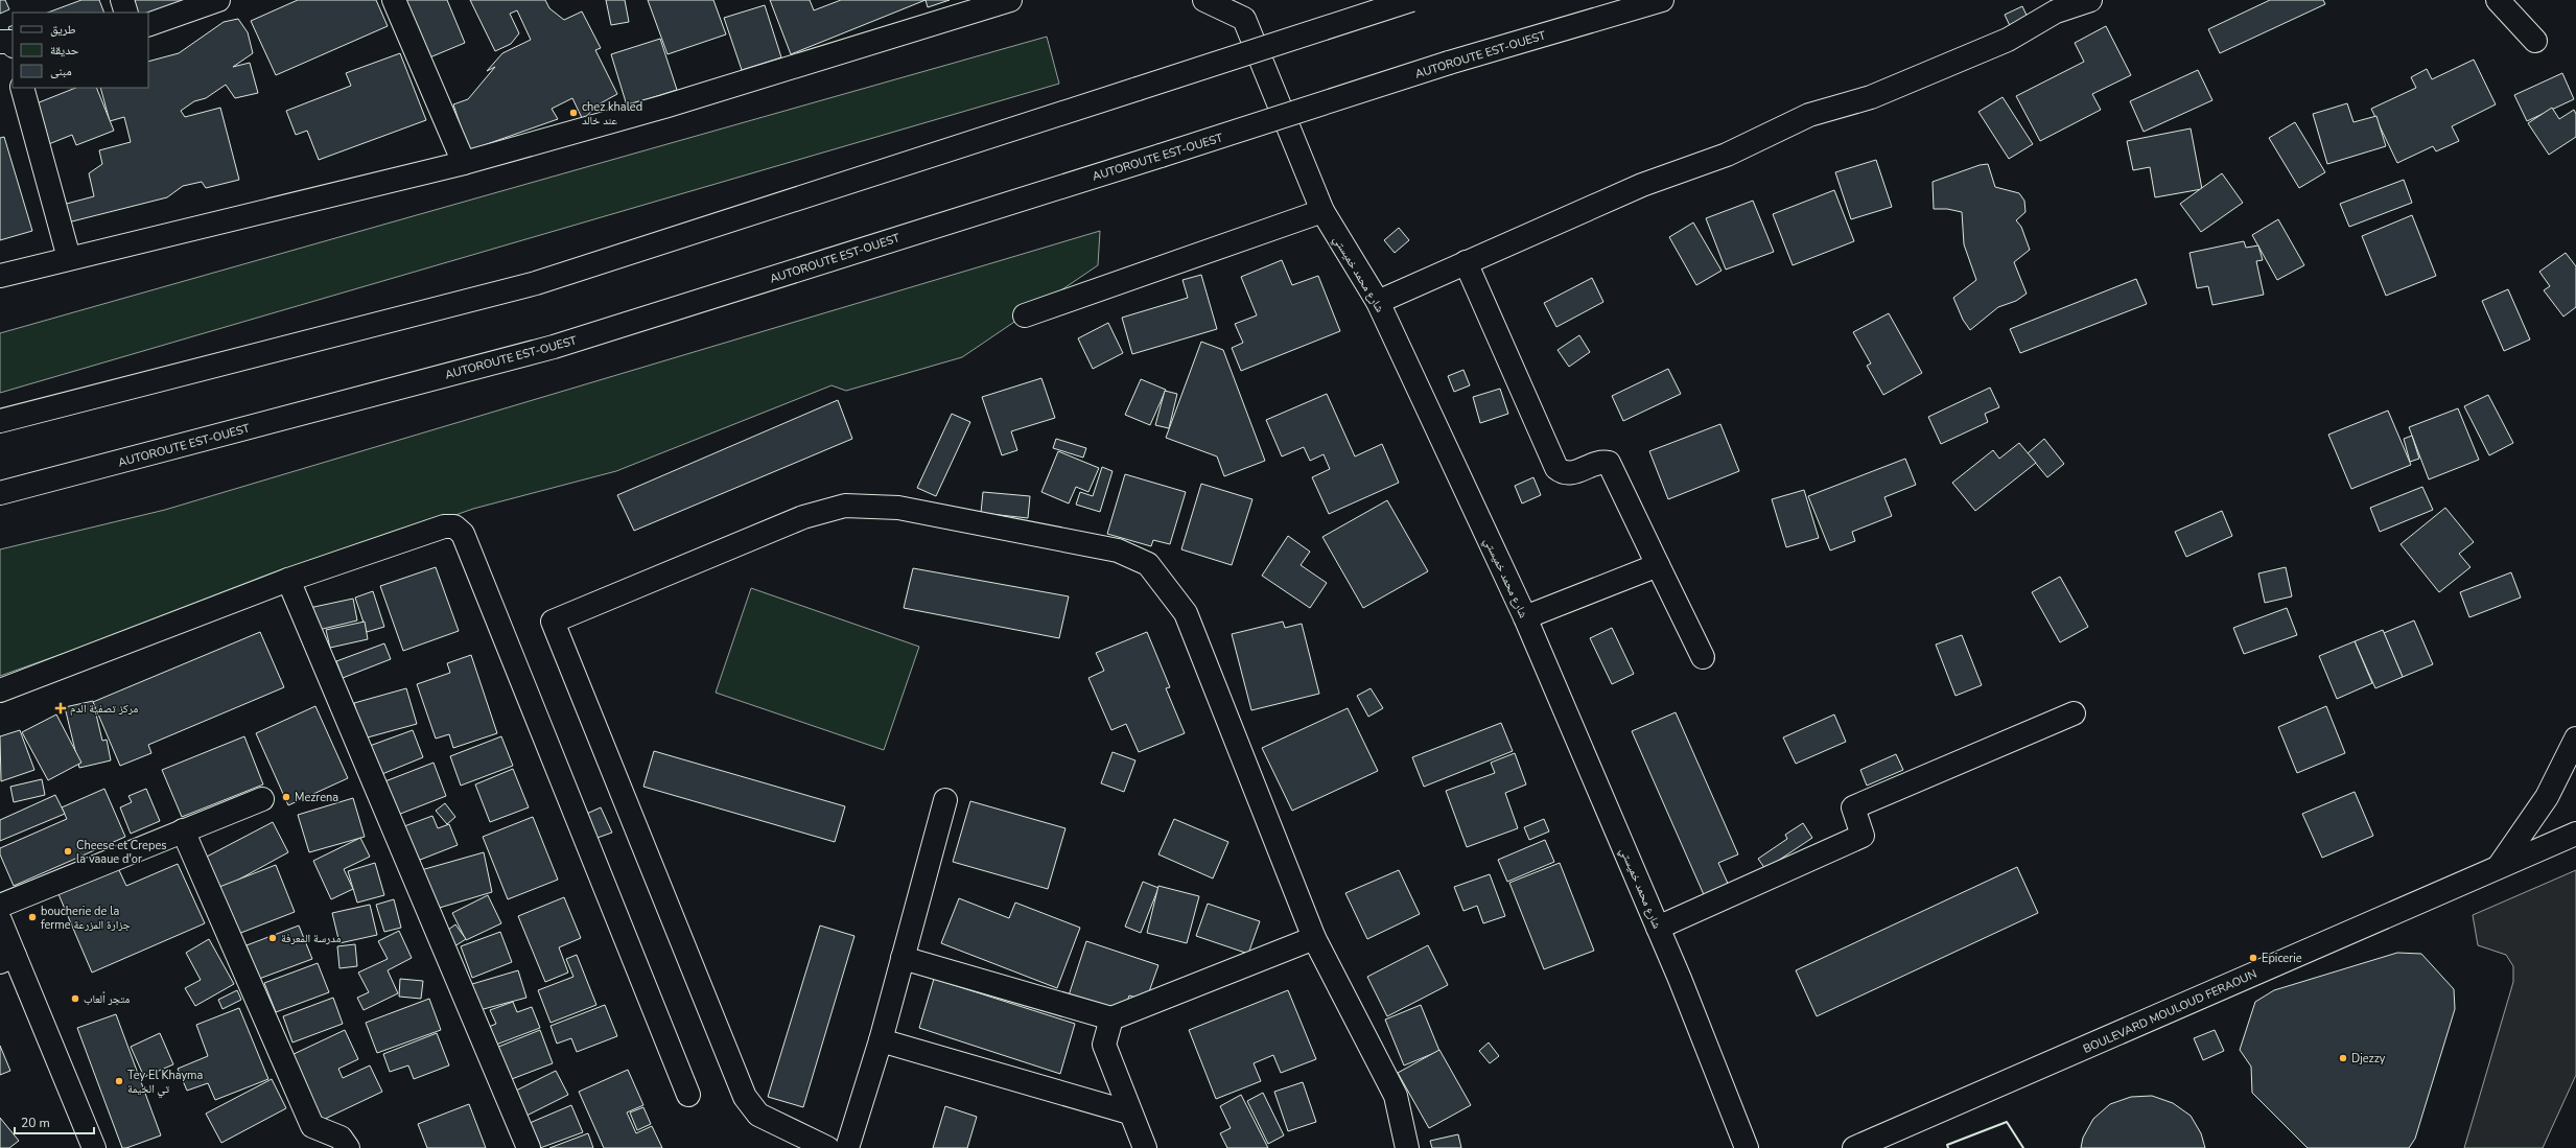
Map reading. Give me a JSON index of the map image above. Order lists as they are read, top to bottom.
{
  "streets": {
    "main road": ["AUTOROUTE EST-OUEST", "شارع محمد خميستي", "BOULEVARD MOULOUD FERAOUN"]
  },
  "places": {
    "other": [
      "chez khaled عند خالد",
      "Mezrena",
      "Cheese et Crepes la vaaue d'or",
      "boucherie de la ferme جزارة المزرعة",
      "مدرسة المعرفة",
      "Epicerie",
      "متجر ألعاب",
      "Djezzy",
      "Tey El Khayma تي الخيمة"
    ],
    "health": ["مركز تصفية الدم"]
  },
  "legend": ["طريق", "حديقة", "مبنى"],
  "scale_bar": "20 m"
}
